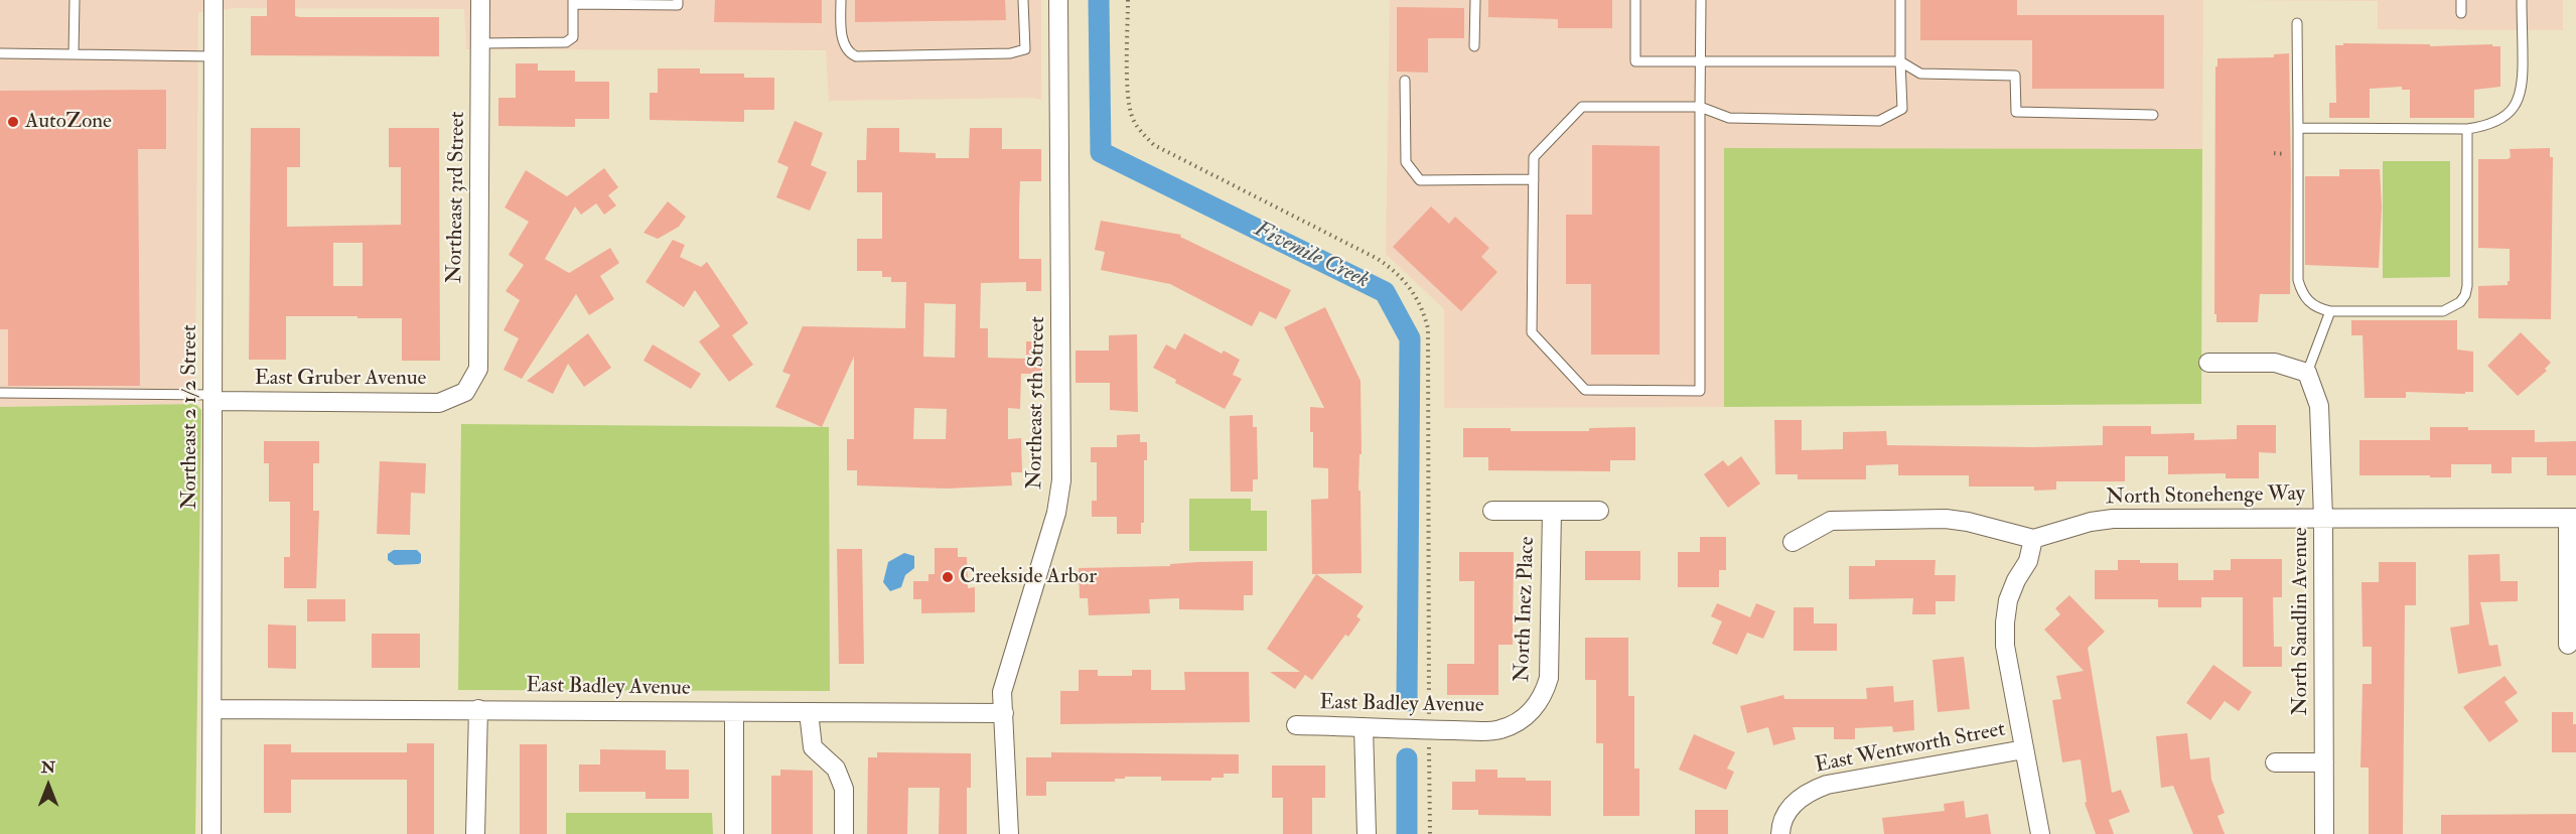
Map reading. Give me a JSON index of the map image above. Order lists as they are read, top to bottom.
{
  "streets": {
    "street": [
      "Northeast 3rd Street",
      "East Gruber Avenue",
      "Northeast 5th Street",
      "Northeast 2 1/2 Street",
      "North Stonehenge Way",
      "North Inez Place",
      "North Sandlin Avenue",
      "East Badley Avenue",
      "East Wentworth Street"
    ]
  },
  "crossings": [
    ["Northeast 3rd Street", "East Gruber Avenue"],
    ["East Gruber Avenue", "Northeast 2 1/2 Street"],
    ["Northeast 5th Street", "East Badley Avenue"],
    ["Northeast 2 1/2 Street", "East Badley Avenue"],
    ["North Stonehenge Way", "North Sandlin Avenue"],
    ["North Inez Place", "East Badley Avenue"]
  ],
  "water": ["Fivemile Creek"],
  "places": ["AutoZone", "Creekside Arbor"],
  "north": "top"
}
